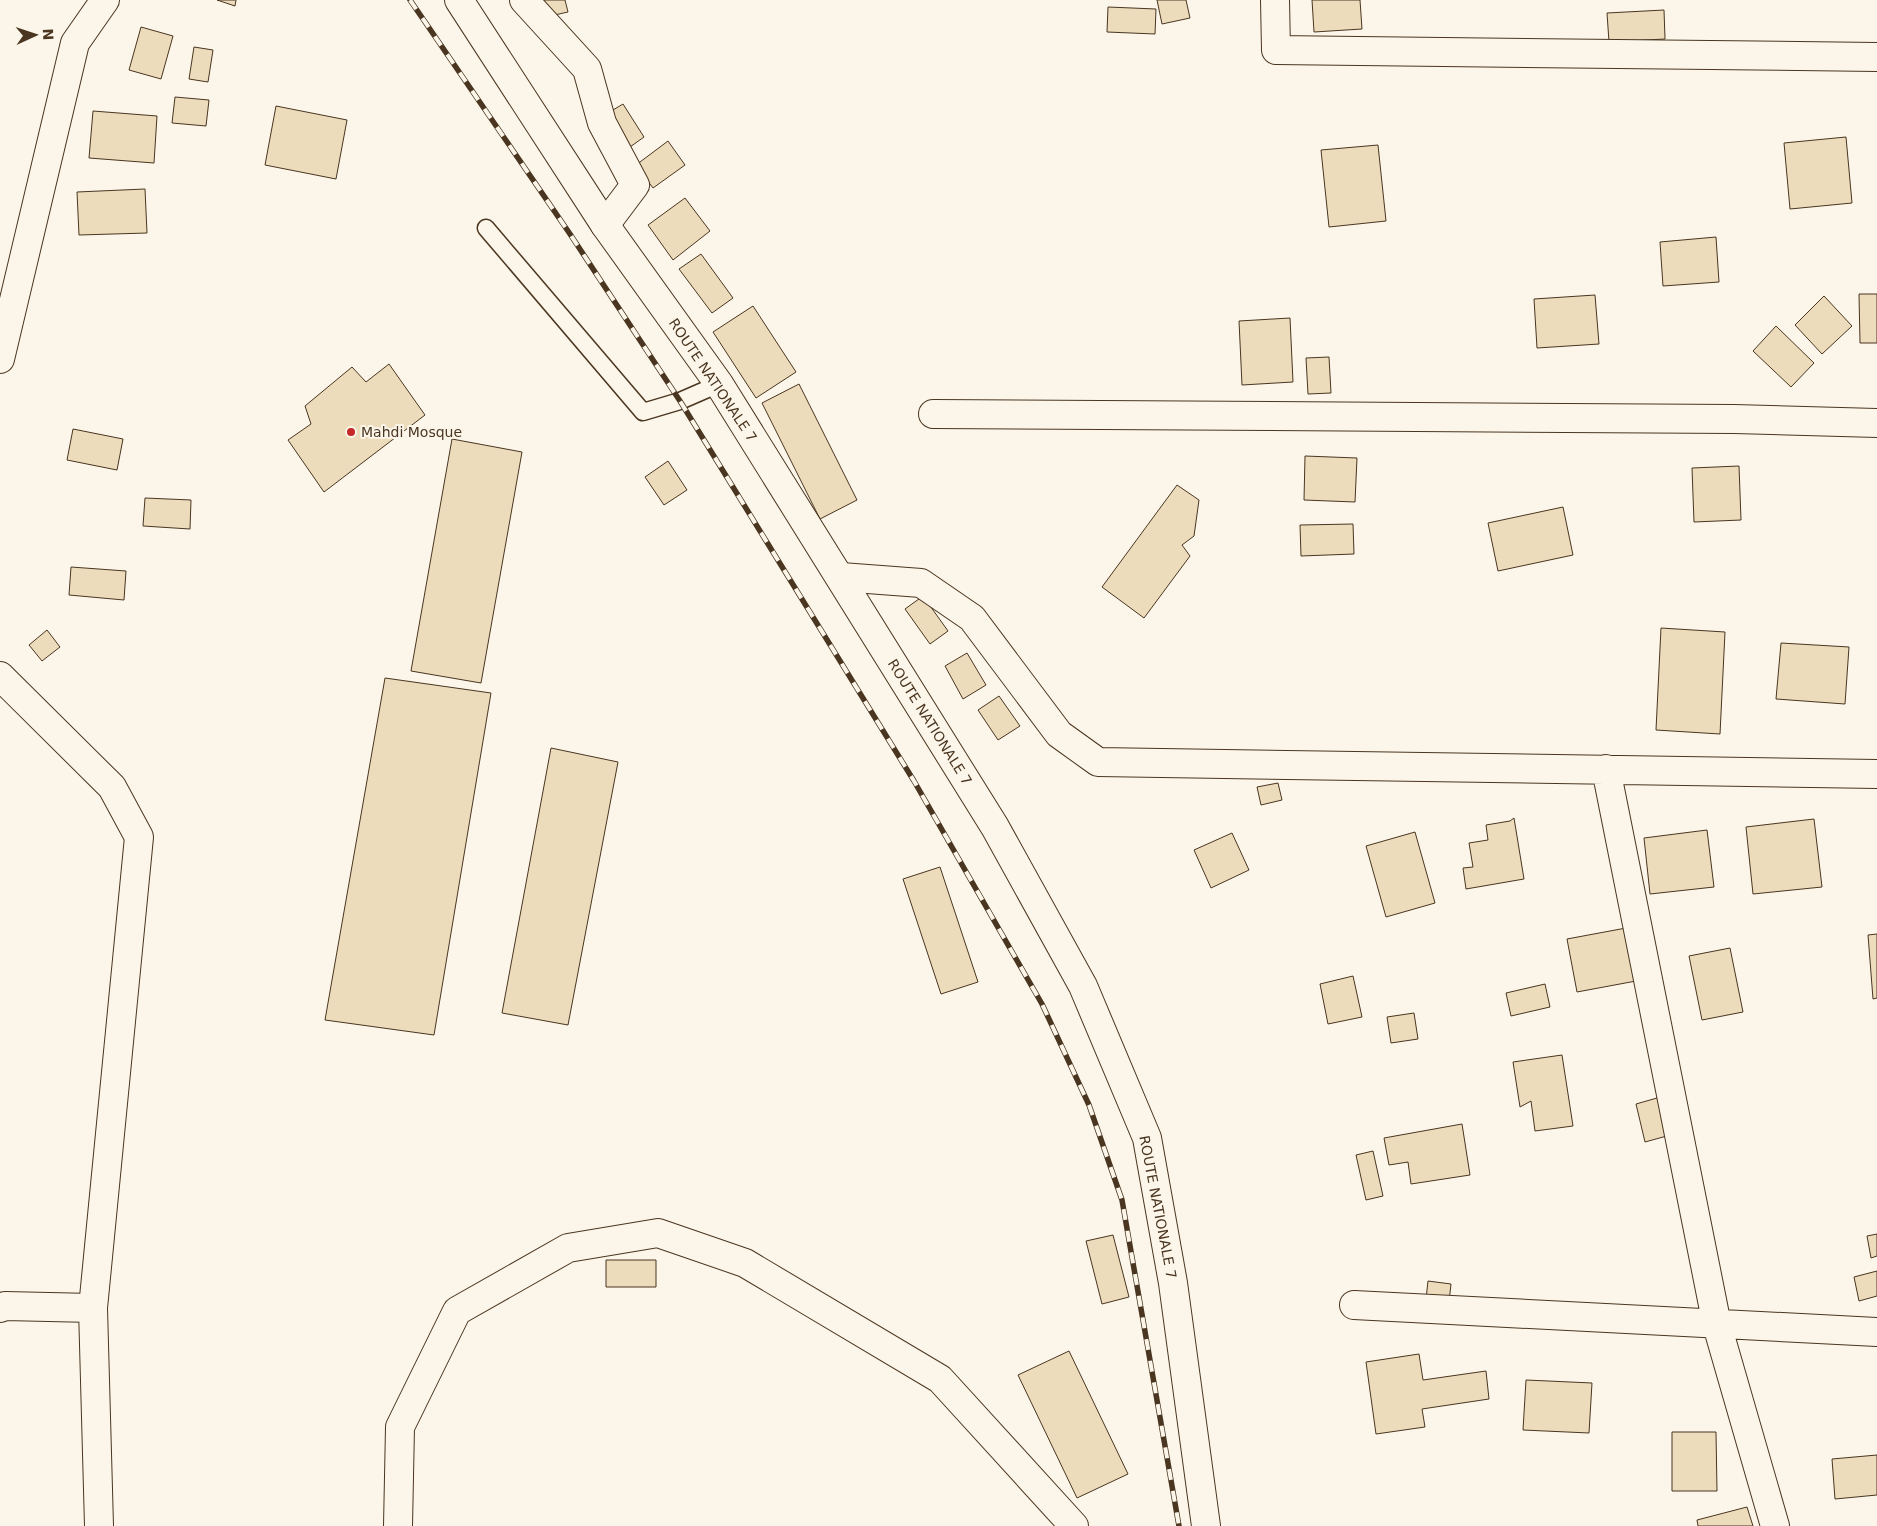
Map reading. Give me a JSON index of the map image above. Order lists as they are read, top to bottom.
{
  "streets": {
    "street": ["ROUTE NATIONALE 7"]
  },
  "places": ["Mahdi Mosque"],
  "north": "right"
}
